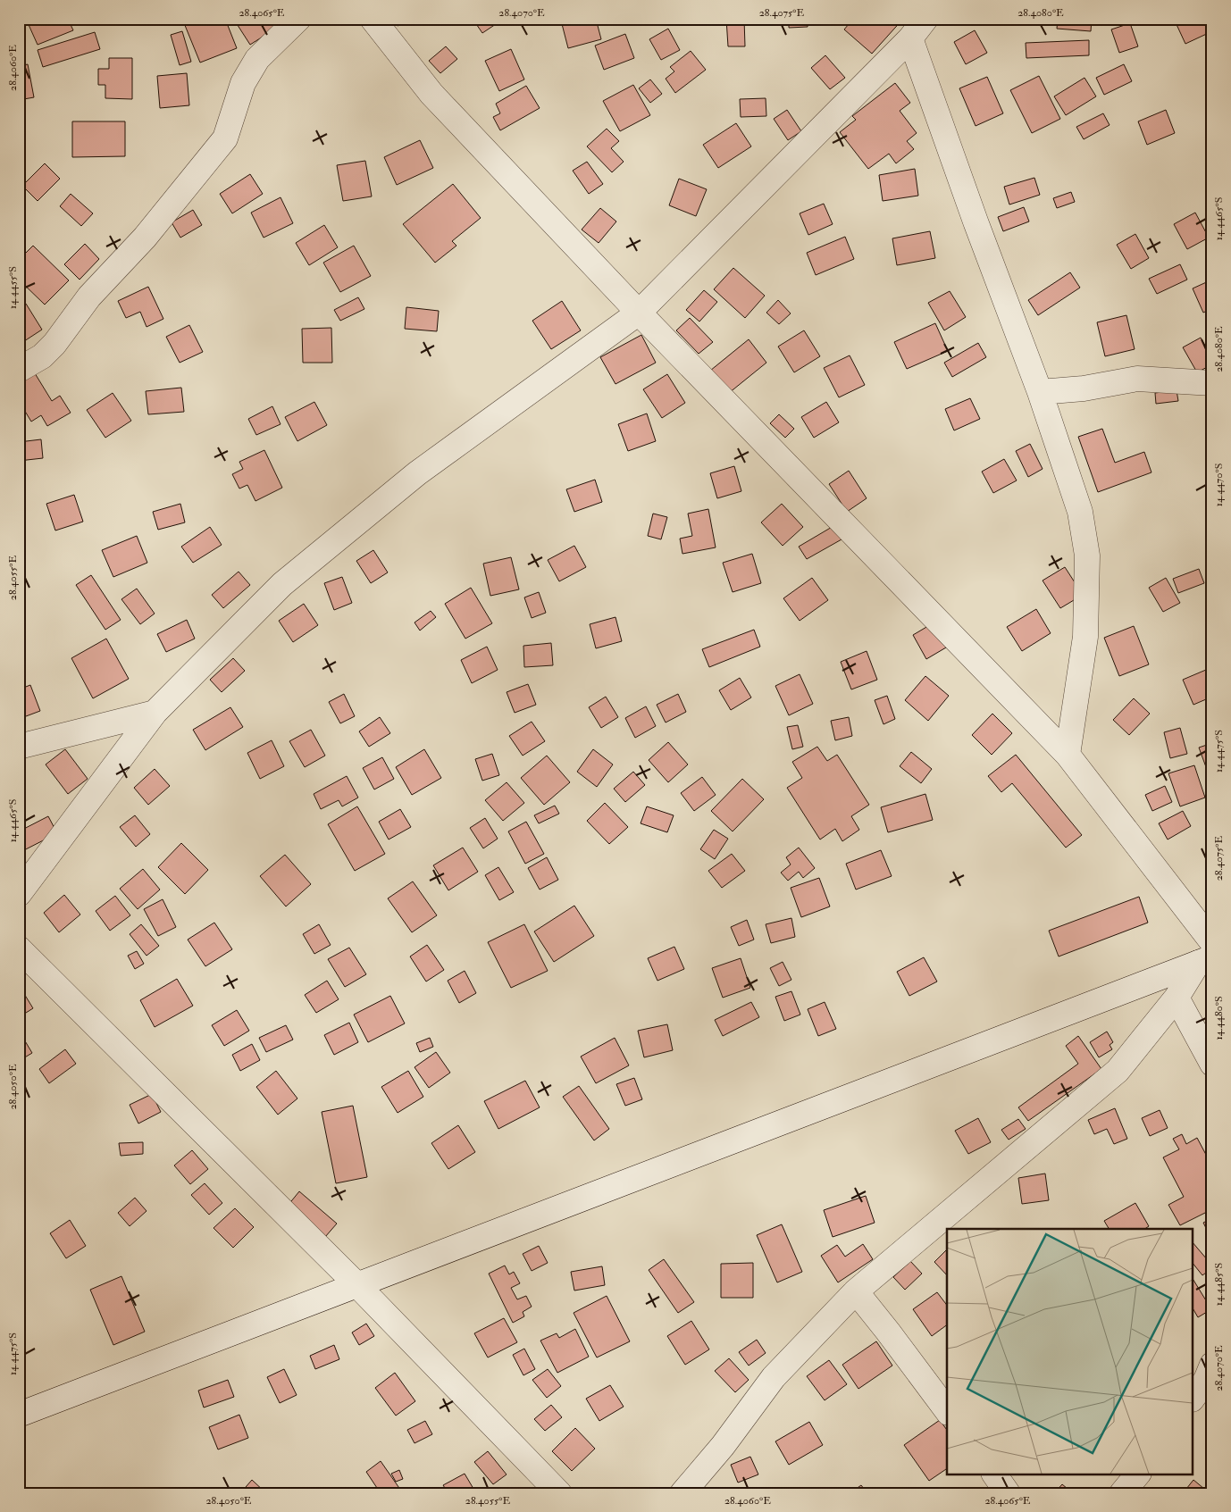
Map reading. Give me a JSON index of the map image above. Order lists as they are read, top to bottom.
{
  "coordinates": [
    "28.4065°E",
    "28.4070°E",
    "28.4075°E",
    "28.4080°E",
    "28.4060°E",
    "14.4465°S",
    "14.4455°S",
    "14.4470°S",
    "28.4055°E",
    "14.4475°S",
    "14.4480°S",
    "28.4050°E",
    "14.4485°S"
  ]
}
